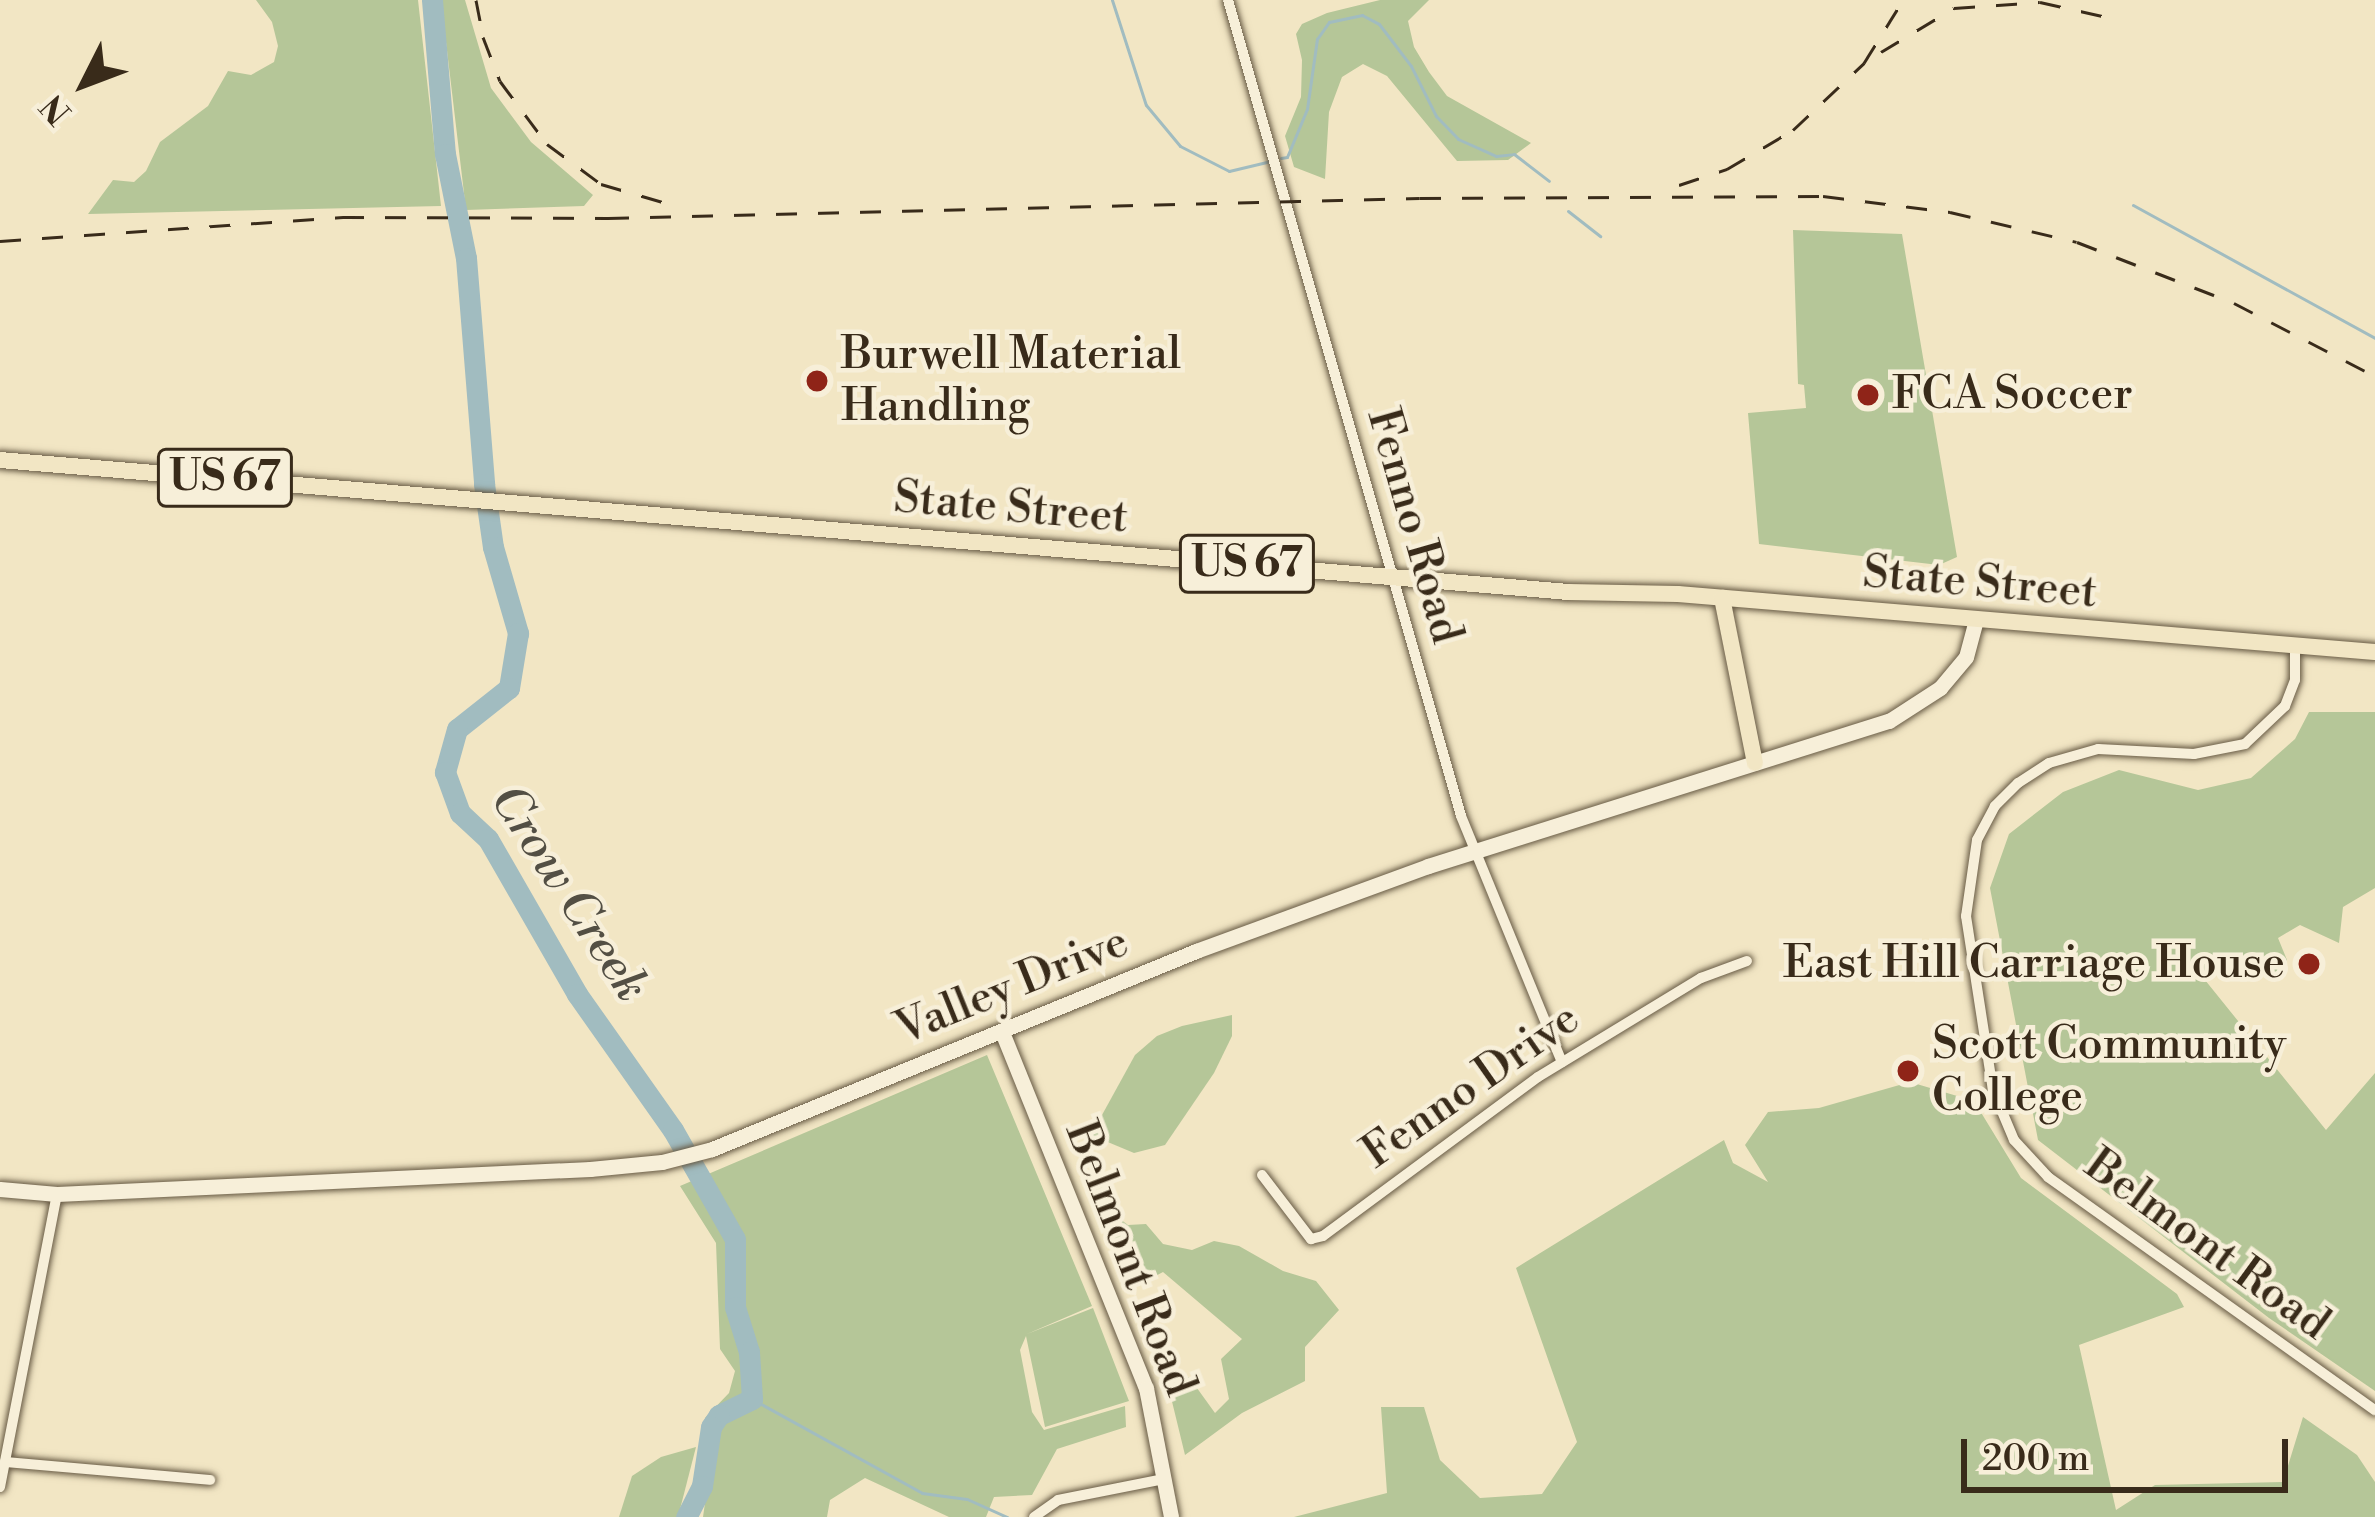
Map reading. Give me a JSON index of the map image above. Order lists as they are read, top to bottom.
{
  "streets": {
    "main road": ["US 67", "State Street"],
    "street": [
      "Fenno Road",
      "Valley Drive",
      "Fenno Drive",
      "Belmont Road"
    ]
  },
  "crossings": [
    ["State Street", "Fenno Road"],
    ["State Street", "Valley Drive"],
    ["State Street", "Belmont Road"],
    ["Fenno Road", "Valley Drive"],
    ["Fenno Road", "Fenno Drive"],
    ["Valley Drive", "Belmont Road"]
  ],
  "water": ["Crow Creek"],
  "places": [
    "Burwell Material Handling",
    "FCA Soccer",
    "East Hill Carriage House",
    "Scott Community College"
  ],
  "scale_bar": "200 m",
  "north": "bottom left"
}
